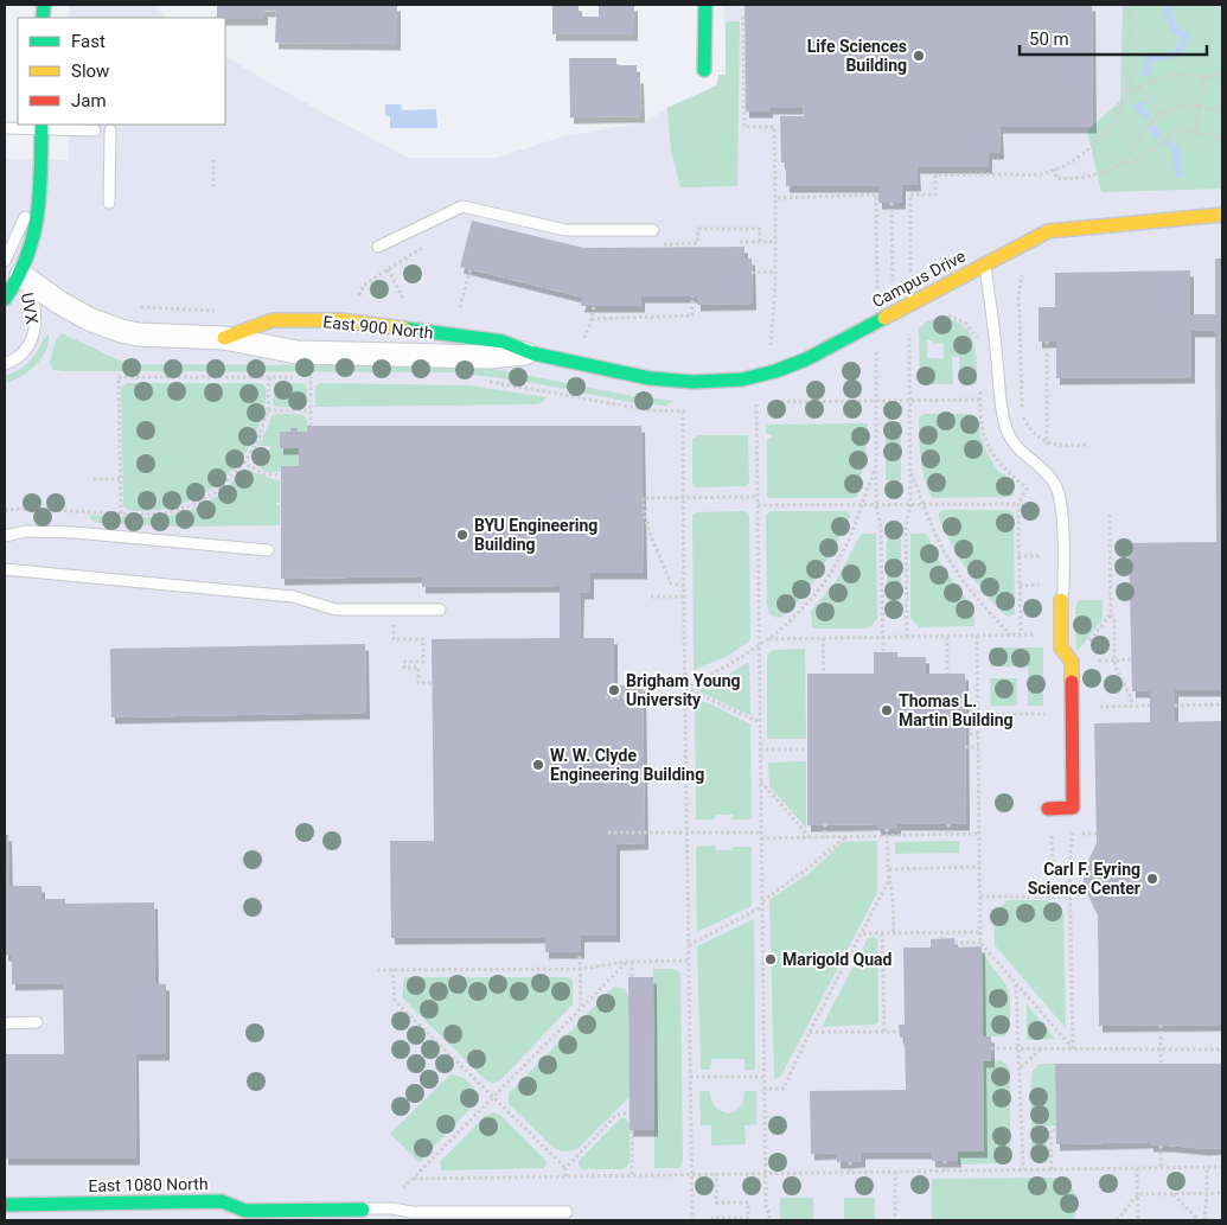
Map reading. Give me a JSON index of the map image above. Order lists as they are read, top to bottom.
{
  "streets": {
    "street": ["Campus Drive", "East 900 North", "East 1080 North"],
    "lane": ["UVX"]
  },
  "crossings": [
    ["Campus Drive", "East 900 North"],
    ["UVX", "East 900 North"]
  ],
  "places": [
    "Life Sciences Building",
    "BYU Engineering Building",
    "Brigham Young University",
    "Thomas L. Martin Building",
    "W. W. Clyde Engineering Building",
    "Carl F. Eyring Science Center",
    "Marigold Quad"
  ],
  "legend": ["Fast", "Slow", "Jam"],
  "scale_bar": "50 m"
}
